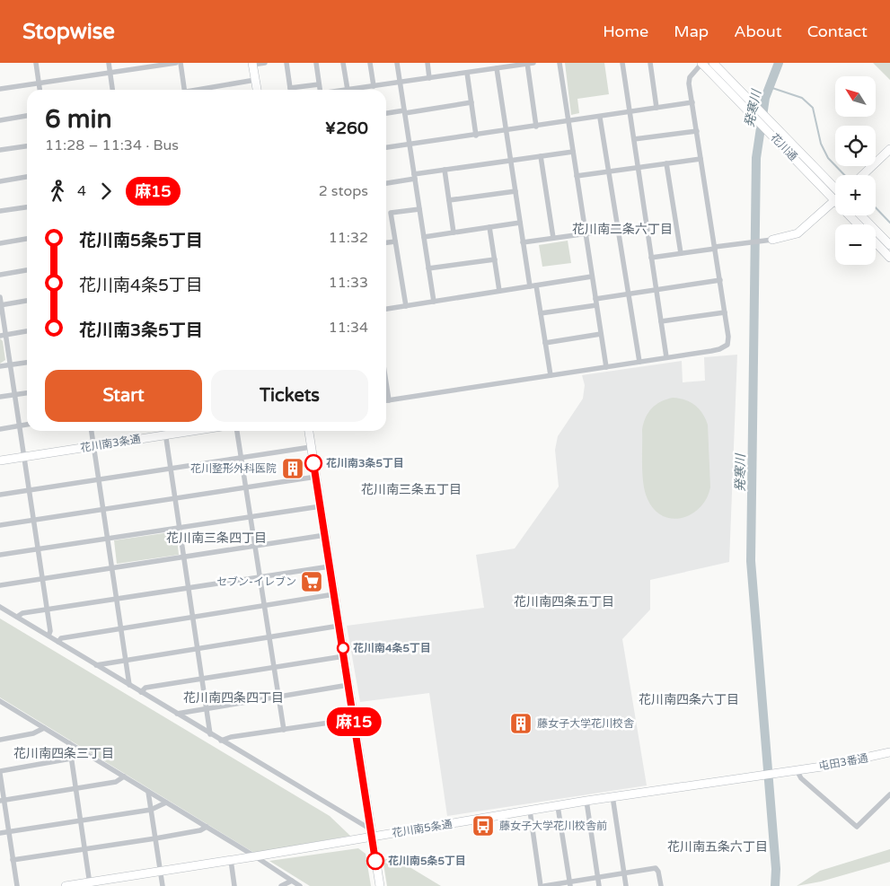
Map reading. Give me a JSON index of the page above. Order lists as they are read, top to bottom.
{
  "streets": {
    "street": [
      "花川通",
      "花川南3条通",
      "屯田3番通",
      "花川南5条通"
    ]
  },
  "crossings": [
    ["屯田3番通", "花川南5条通"]
  ],
  "districts": [
    "花川南二条六丁目",
    "花川南三条五丁目",
    "花川南三条四丁目",
    "花川南四条五丁目",
    "花川南四条四丁目",
    "花川南四条六丁目",
    "花川南四条三丁目",
    "花川南五条六丁目"
  ],
  "water": ["発寒川"],
  "places": {
    "other": ["花川南3条5丁目", "花川南4条5丁目", "花川南5条5丁目"],
    "building": ["花川整形外科医院", "藤女子大学花川校舎"],
    "supermarket": ["セブン-イレブン"],
    "bus stop": ["藤女子大学花川校舎前"]
  },
  "lines": ["bus line 麻15"],
  "north": "top left",
  "page": {
    "header": "Stopwise",
    "nav": [
      "Home",
      "Map",
      "About",
      "Contact"
    ],
    "on_map": "麻15",
    "map_buttons": ["+", "−"],
    "heading": ["6 min", "11:28 – 11:34 · Bus", "¥260"],
    "legs": ["4", "麻15", "2 stops"],
    "list": [
      {
        "name": "花川南5条5丁目",
        "value": "11:32"
      },
      {
        "name": "花川南4条5丁目",
        "value": "11:33"
      },
      {
        "name": "花川南3条5丁目",
        "value": "11:34"
      }
    ],
    "buttons": ["Start", "Tickets"]
  }
}
